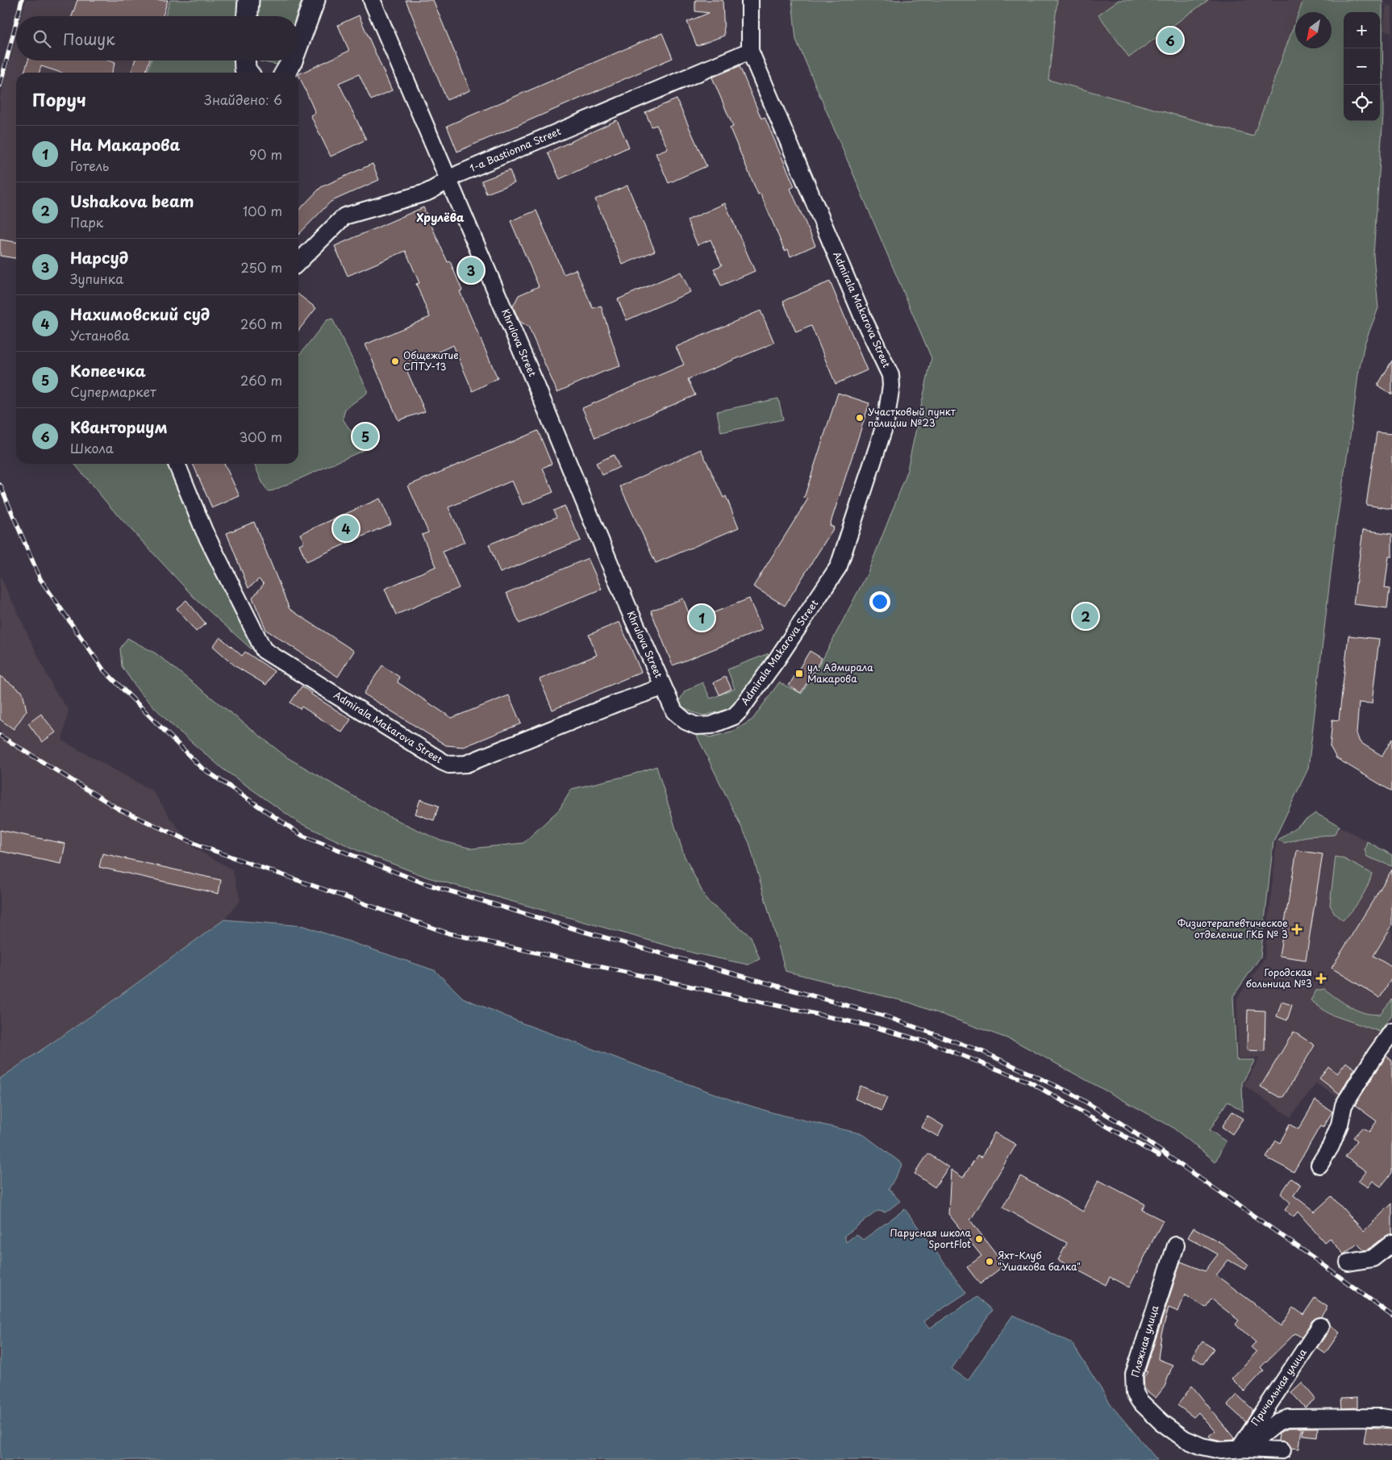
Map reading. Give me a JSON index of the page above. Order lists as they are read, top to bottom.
{
  "streets": {
    "street": [
      "1-a Bastionna Street",
      "Admirala Makarova Street",
      "Khrulova Street",
      "Пляжная улица",
      "Причальная улица"
    ]
  },
  "crossings": [
    ["1-a Bastionna Street", "Admirala Makarova Street"],
    ["1-a Bastionna Street", "Khrulova Street"],
    ["Admirala Makarova Street", "Khrulova Street"],
    ["Пляжная улица", "Причальная улица"]
  ],
  "districts": ["Хрулёва"],
  "places": {
    "other": [
      "Общежитие СПТУ-13",
      "Участковый пункт полиции №23",
      "Парусная школа SportFlot",
      "Яхт-Клуб \"Ушакова балка\""
    ],
    "transit": ["ул. Адмирала Макарова"],
    "health": ["Физиотерапевтическое отделение ГКБ № 3", "Городская больница №3"]
  },
  "north": "bottom left",
  "page": {
    "map_buttons": ["+", "−"],
    "search": "Пошук",
    "pins": [
      "6",
      "3",
      "5",
      "4",
      "2",
      "1"
    ],
    "heading": ["Поруч", "Знайдено: 6"],
    "list": [
      {
        "mark": "1",
        "name": "На Макарова",
        "note": "Готель",
        "value": "90 m"
      },
      {
        "mark": "2",
        "name": "Ushakova beam",
        "note": "Парк",
        "value": "100 m"
      },
      {
        "mark": "3",
        "name": "Нарсуд",
        "note": "Зупинка",
        "value": "250 m"
      },
      {
        "mark": "4",
        "name": "Нахимовский суд",
        "note": "Установа",
        "value": "260 m"
      },
      {
        "mark": "5",
        "name": "Копеечка",
        "note": "Супермаркет",
        "value": "260 m"
      },
      {
        "mark": "6",
        "name": "Кванториум",
        "note": "Школа",
        "value": "300 m"
      }
    ]
  }
}
